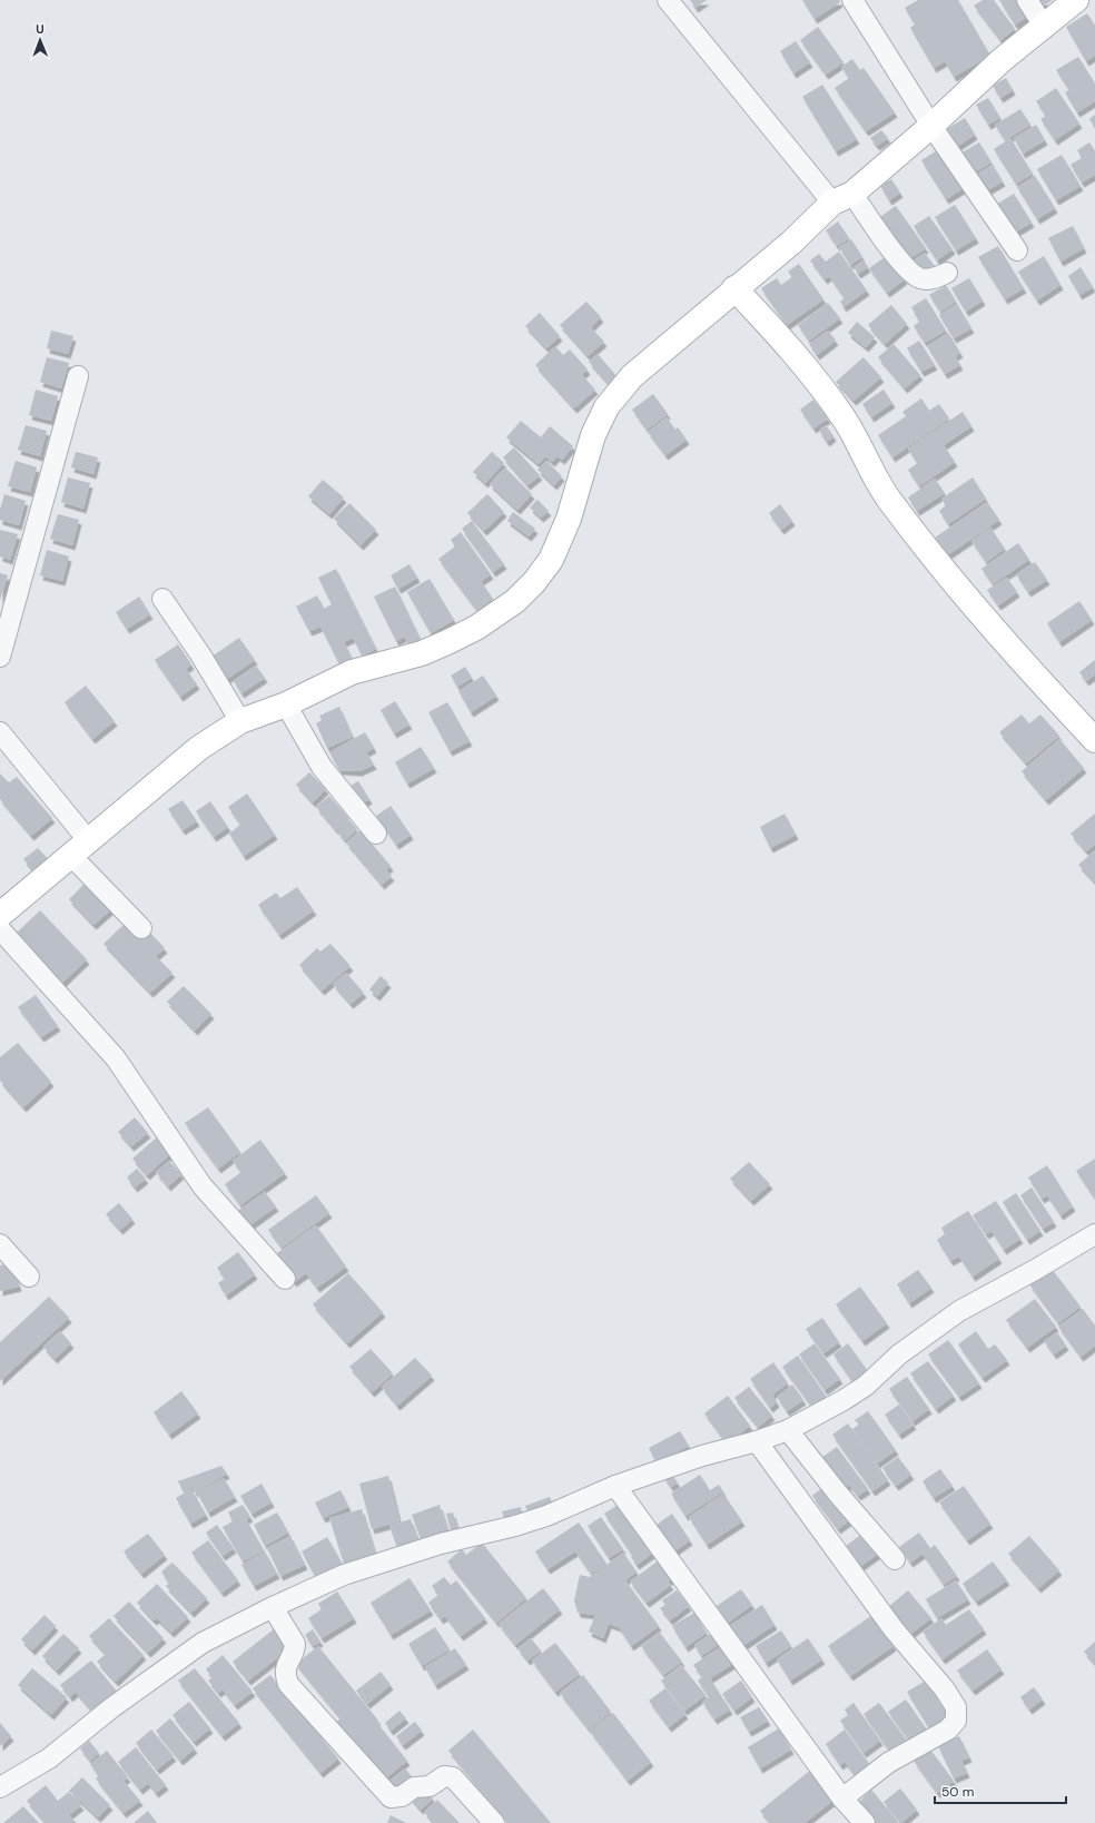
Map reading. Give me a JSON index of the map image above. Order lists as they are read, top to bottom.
{
  "scale_bar": "50 m",
  "north": "top"
}
